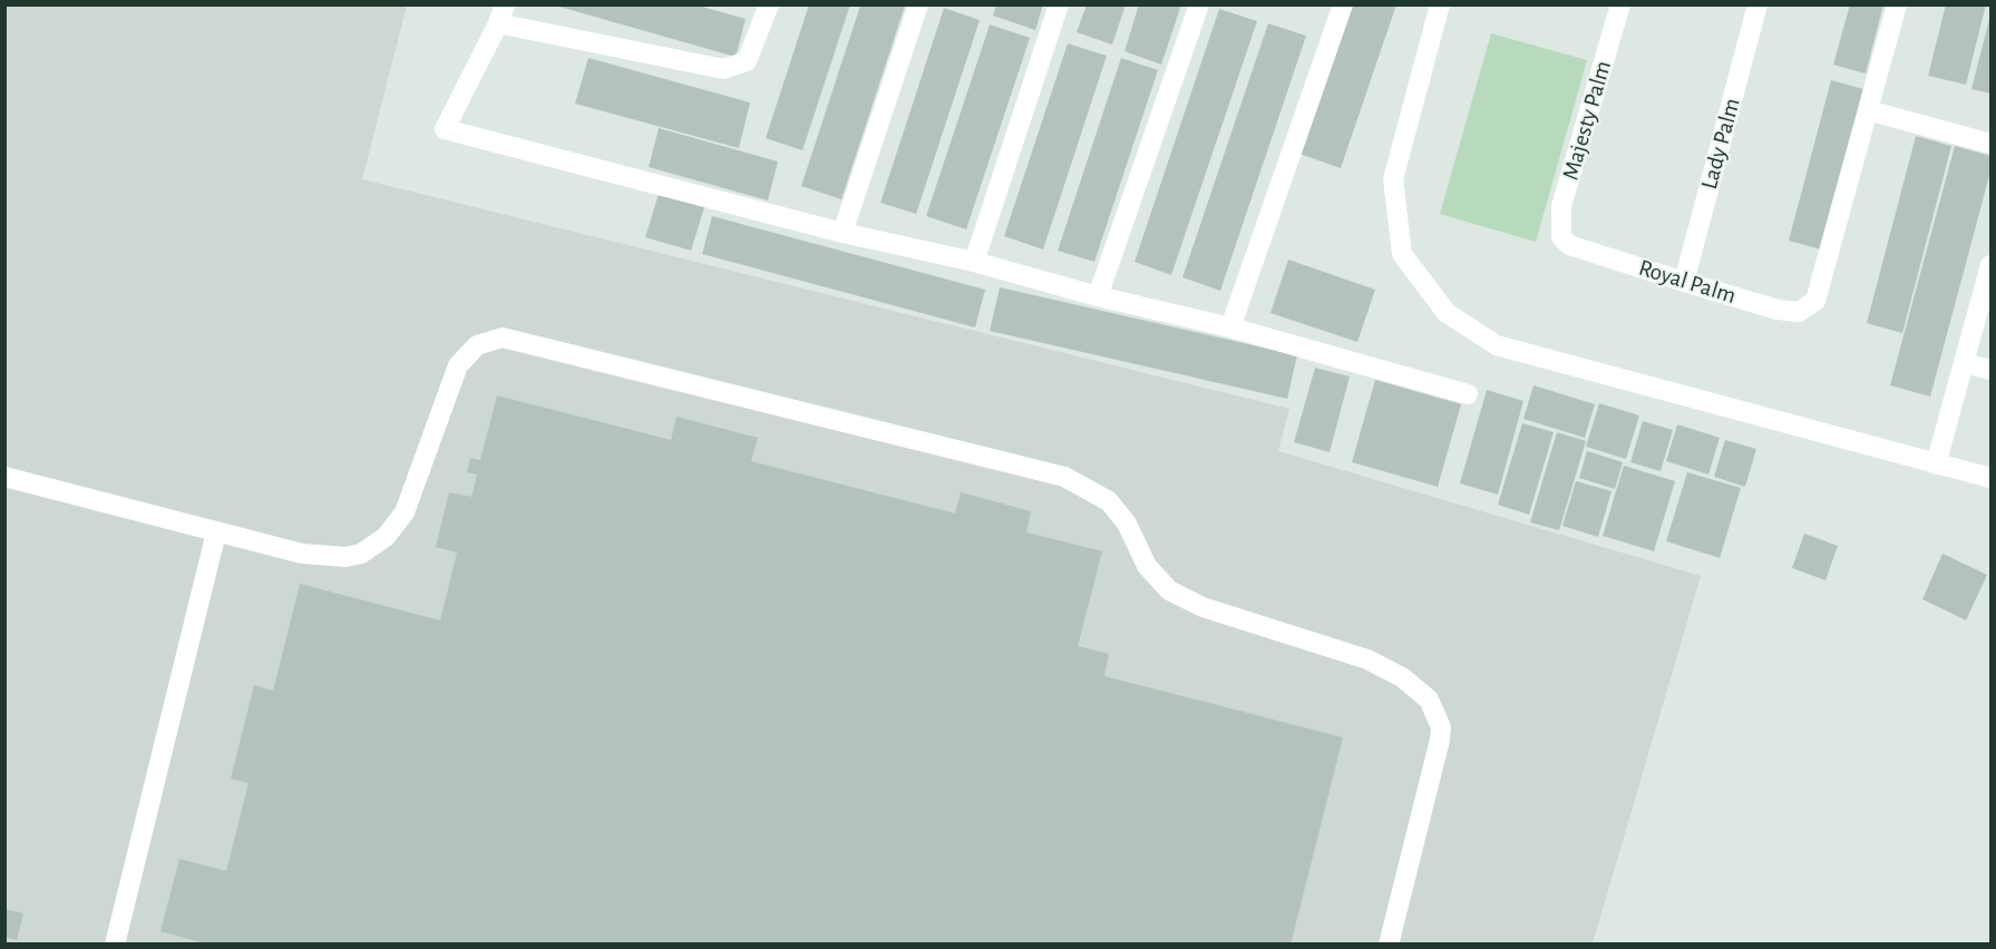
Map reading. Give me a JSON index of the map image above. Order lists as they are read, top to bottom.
{
  "streets": {
    "street": ["Majesty Palm", "Lady Palm", "Royal Palm"]
  },
  "crossings": [
    ["Majesty Palm", "Royal Palm"],
    ["Lady Palm", "Royal Palm"]
  ]
}
